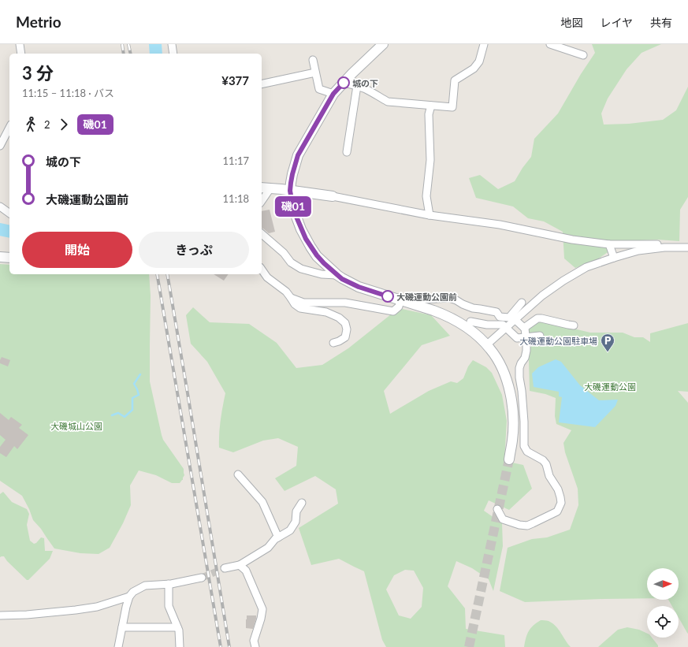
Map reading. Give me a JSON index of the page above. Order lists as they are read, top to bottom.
{
  "parks": ["大磯運動公園", "大磯城山公園"],
  "places": {
    "other": ["城の下", "大磯運動公園前"],
    "parking": ["大磯運動公園駐車場"]
  },
  "lines": ["bus line 磯01"],
  "north": "right",
  "page": {
    "header": "Metrio",
    "nav": ["地図", "レイヤ", "共有"],
    "on_map": "磯01",
    "heading": ["3 分", "11:15 – 11:18 · バス", "¥377"],
    "legs": ["2", "磯01"],
    "list": [
      {
        "name": "城の下",
        "value": "11:17"
      },
      {
        "name": "大磯運動公園前",
        "value": "11:18"
      }
    ],
    "buttons": ["開始", "きっぷ"]
  }
}
